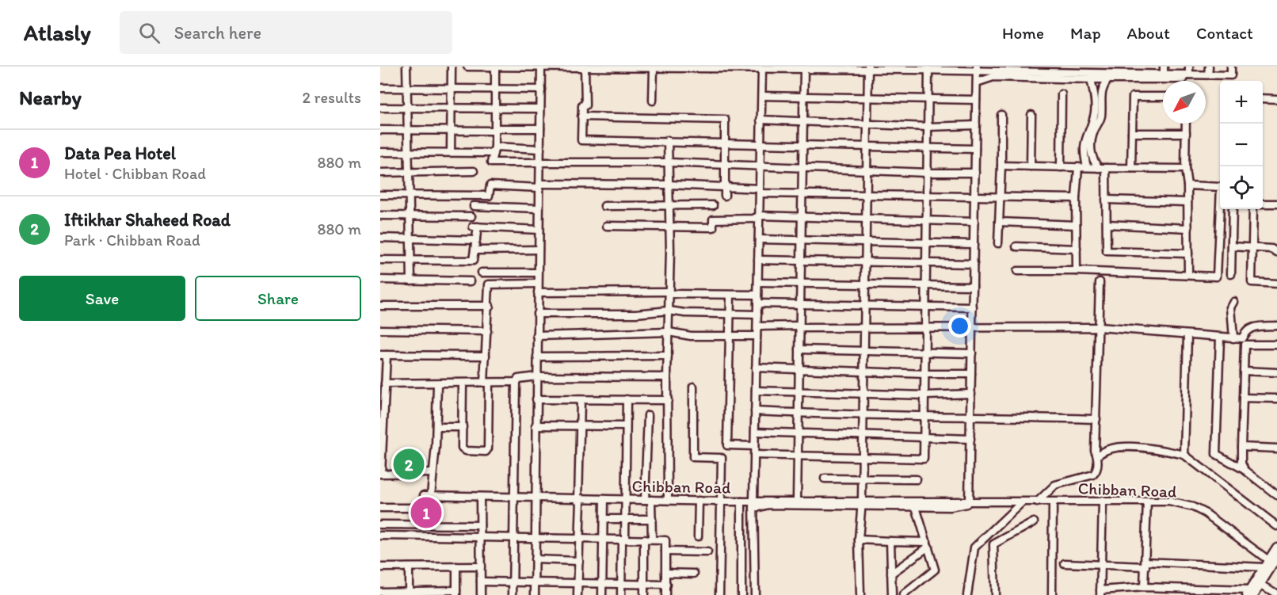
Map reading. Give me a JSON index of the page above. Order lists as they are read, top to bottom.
{
  "streets": {
    "street": ["Chibban Road"]
  },
  "north": "bottom left",
  "page": {
    "header": "Atlasly",
    "search": "Search here",
    "nav": [
      "Home",
      "Map",
      "About",
      "Contact"
    ],
    "heading": ["Nearby", "2 results"],
    "map_buttons": ["+", "−"],
    "list": [
      {
        "mark": "1",
        "name": "Data Pea Hotel",
        "note": "Hotel · Chibban Road",
        "value": "880 m"
      },
      {
        "mark": "2",
        "name": "Iftikhar Shaheed Road",
        "note": "Park · Chibban Road",
        "value": "880 m"
      }
    ],
    "buttons": ["Save", "Share"],
    "pins": ["2", "1"]
  }
}
